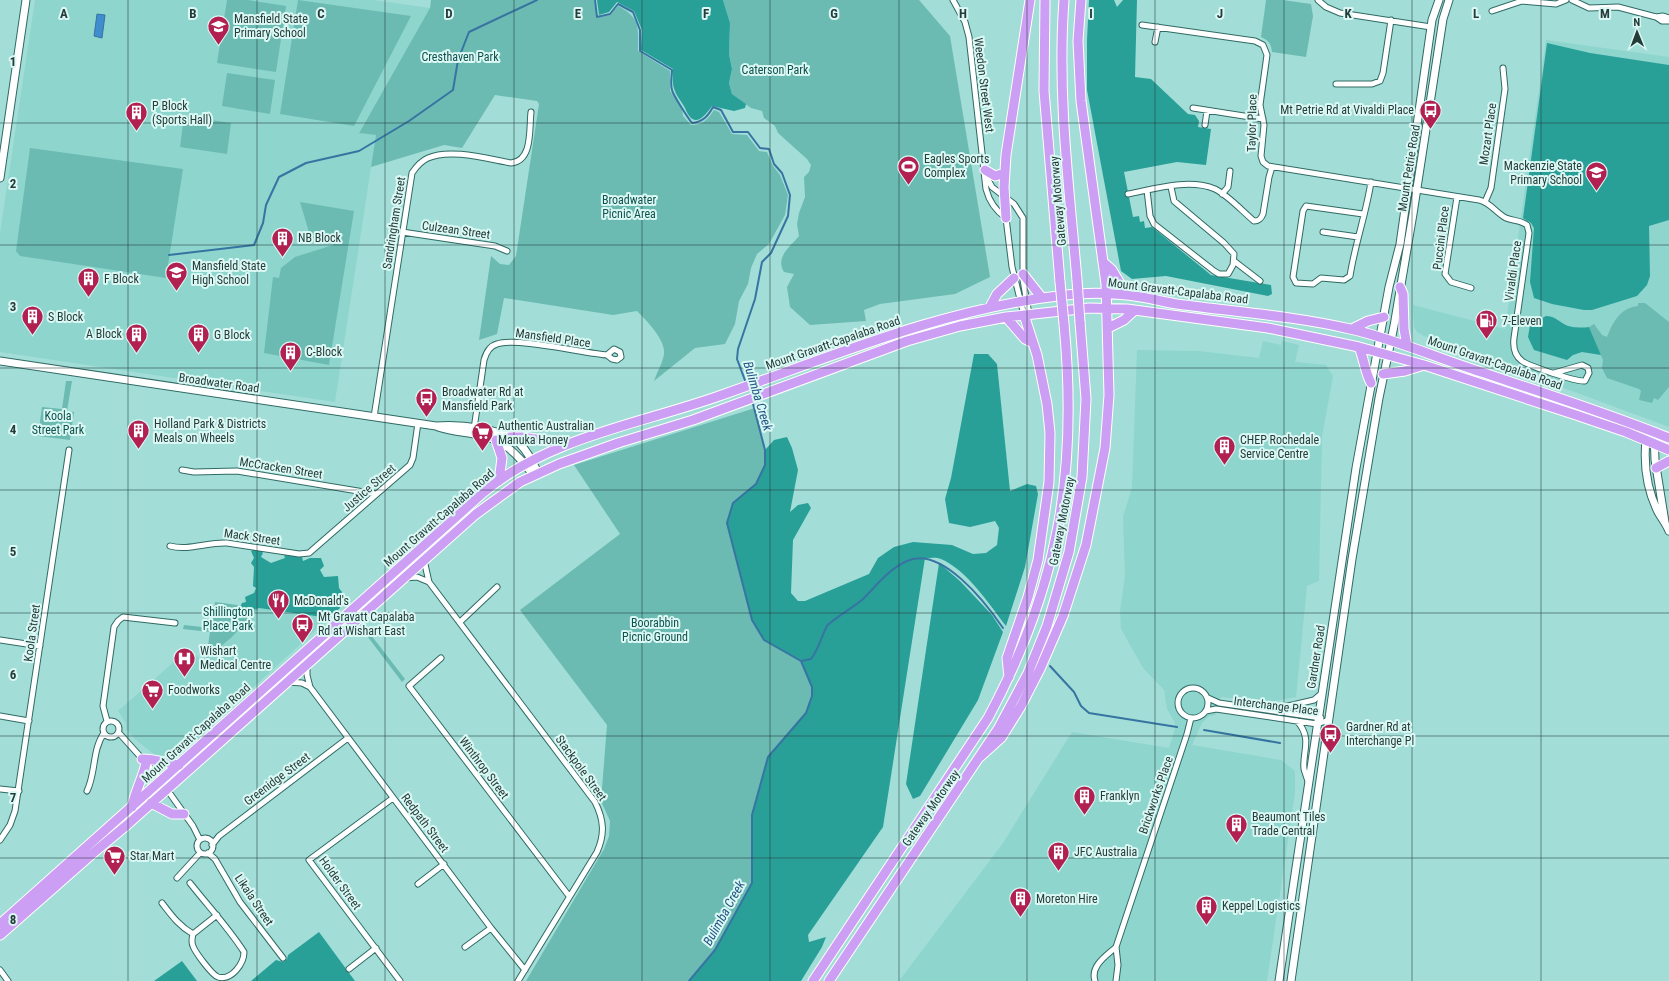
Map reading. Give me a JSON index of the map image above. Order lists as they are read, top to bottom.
{
  "streets": {
    "highway": ["Gateway Motorway", "Mount Gravatt-Capalaba Road"],
    "street": [
      "Weedon Street West",
      "Taylor Place",
      "Mozart Place",
      "Mount Petrie Road",
      "Sandringham Street",
      "Culzean Street",
      "Puccini Place",
      "Vivaldi Place",
      "Mansfield Place",
      "Broadwater Road",
      "McCracken Street",
      "Justice Street",
      "Mack Street",
      "Koola Street",
      "Gardner Road",
      "Interchange Place",
      "Winthrop Street",
      "Stackpole Street",
      "Greenidge Street",
      "Brickworks Place",
      "Redpath Street",
      "Holder Street",
      "Likala Street"
    ]
  },
  "crossings": [
    ["Weedon Street West", "Mount Gravatt-Capalaba Road"],
    ["Mozart Place", "Vivaldi Place"],
    ["Mount Petrie Road", "Vivaldi Place"],
    ["Mount Petrie Road", "Mount Gravatt-Capalaba Road"],
    ["Mount Petrie Road", "Gardner Road"],
    ["Sandringham Street", "Culzean Street"],
    ["Sandringham Street", "Broadwater Road"],
    ["Puccini Place", "Vivaldi Place"],
    ["Mount Gravatt-Capalaba Road", "Broadwater Road"],
    ["Mount Gravatt-Capalaba Road", "Gardner Road"],
    ["Mount Gravatt-Capalaba Road", "Stackpole Street"],
    ["Mount Gravatt-Capalaba Road", "Redpath Street"],
    ["Mansfield Place", "Broadwater Road"],
    ["Broadwater Road", "Justice Street"],
    ["McCracken Street", "Justice Street"],
    ["Justice Street", "Mack Street"],
    ["Gardner Road", "Interchange Place"],
    ["Interchange Place", "Brickworks Place"],
    ["Winthrop Street", "Stackpole Street"],
    ["Stackpole Street", "Redpath Street"],
    ["Greenidge Street", "Redpath Street"],
    ["Greenidge Street", "Likala Street"],
    ["Redpath Street", "Holder Street"]
  ],
  "water": ["Bulimba Creek"],
  "parks": [
    "Cresthaven Park",
    "Caterson Park",
    "Broadwater Picnic Area",
    "Koola Street Park",
    "Shillington Place Park",
    "Boorabbin Picnic Ground"
  ],
  "places": {
    "school or university": ["Mansfield State Primary School", "Mackenzie State Primary School", "Mansfield State High School"],
    "bus stop": [
      "Mt Petrie Rd at Vivaldi Place",
      "Broadwater Rd at Mansfield Park",
      "Mt Gravatt Capalaba Rd at Wishart East",
      "Gardner Rd at Interchange Pl"
    ],
    "building": [
      "P Block (Sports Hall)",
      "NB Block",
      "F Block",
      "S Block",
      "A Block",
      "G Block",
      "C-Block",
      "Holland Park & Districts Meals on Wheels",
      "CHEP Rochedale Service Centre",
      "Franklyn",
      "Beaumont Tiles Trade Central",
      "JFC Australia",
      "Moreton Hire",
      "Keppel Logistics"
    ],
    "sports": ["Eagles Sports Complex"],
    "fuel station": ["7-Eleven"],
    "supermarket": ["Authentic Australian Manuka Honey", "Foodworks", "Star Mart"],
    "restaurant": ["McDonald's"],
    "hospital": ["Wishart Medical Centre"]
  },
  "north": "top",
  "grid": {
    "columns": [
      "A",
      "B",
      "C",
      "D",
      "E",
      "F",
      "G",
      "H",
      "I",
      "J",
      "K",
      "L",
      "M"
    ],
    "rows": [
      "1",
      "2",
      "3",
      "4",
      "5",
      "6",
      "7",
      "8"
    ]
  }
}
